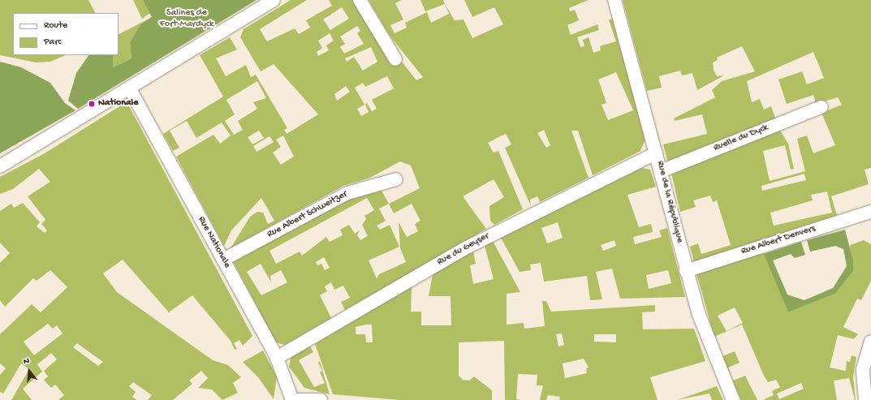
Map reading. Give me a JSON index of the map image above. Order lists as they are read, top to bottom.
{
  "streets": {
    "street": [
      "Ruelle du Dyck",
      "Rue de la République",
      "Rue Albert Schweitzer",
      "Rue Albert Denvers",
      "Rue Nationale",
      "Rue du Geyser"
    ]
  },
  "crossings": [
    ["Ruelle du Dyck", "Rue de la République"],
    ["Rue de la République", "Rue Albert Denvers"],
    ["Rue de la République", "Rue du Geyser"],
    ["Rue Albert Schweitzer", "Rue Nationale"],
    ["Rue Nationale", "Rue du Geyser"]
  ],
  "parks": ["Salines de Fort-Mardyck"],
  "places": ["Nationale"],
  "legend": ["Route", "Parc"],
  "north": "top"
}
